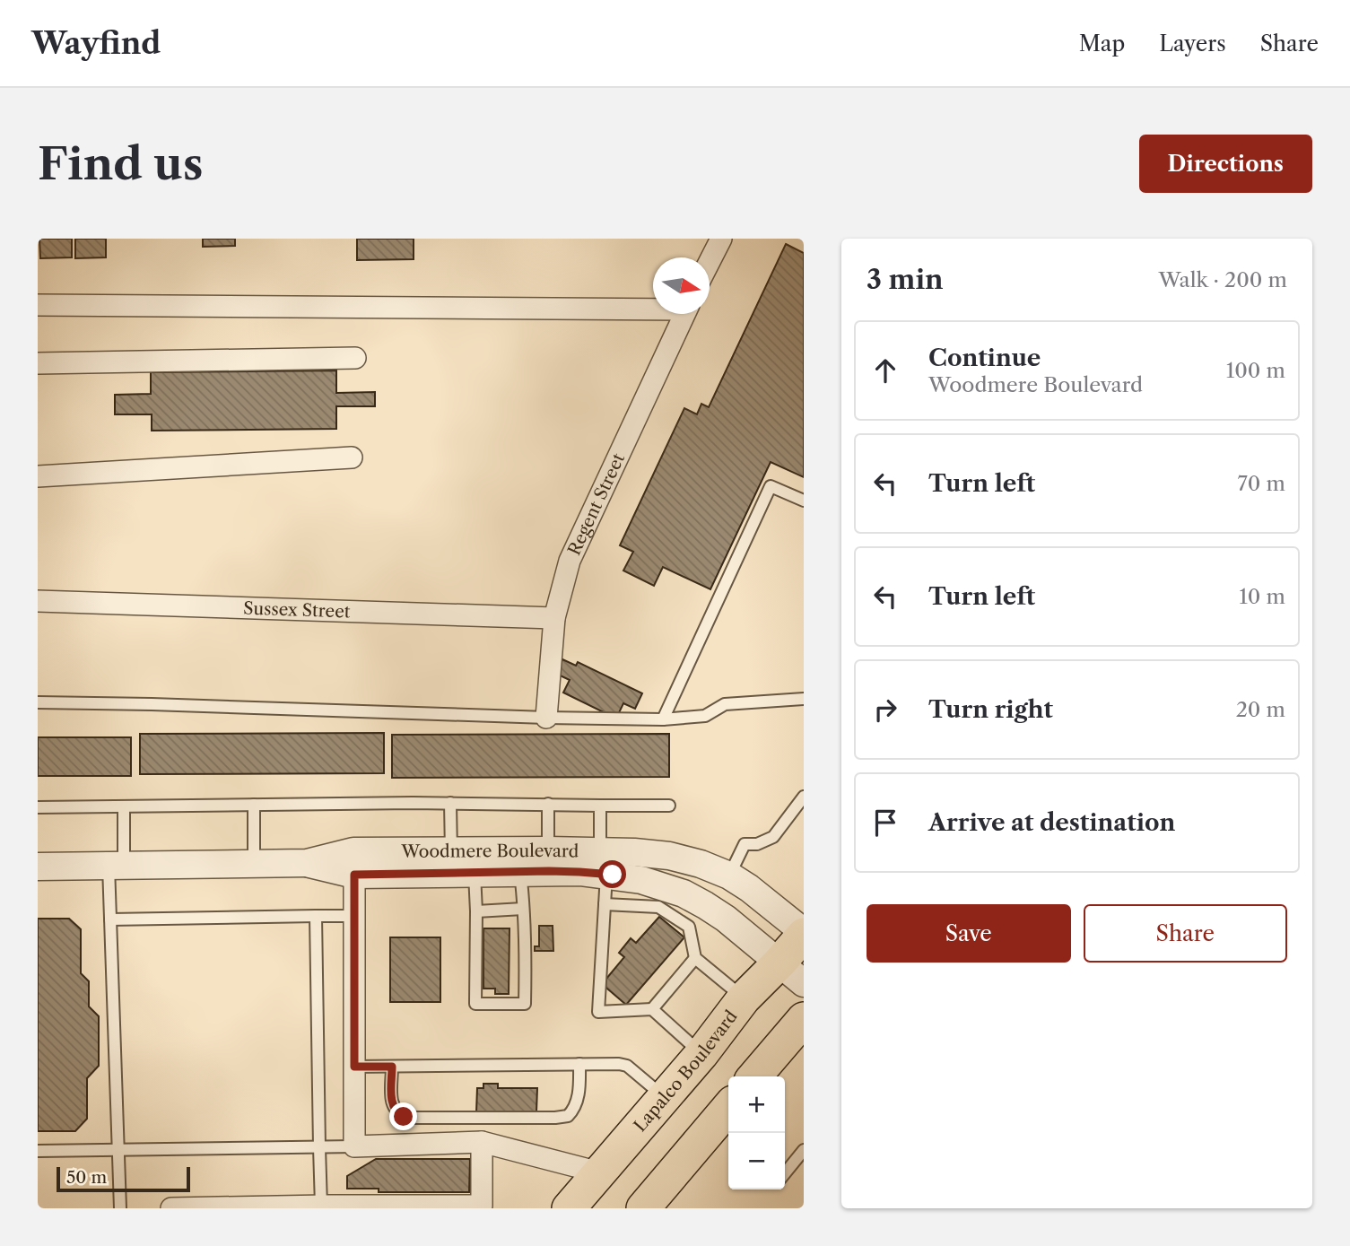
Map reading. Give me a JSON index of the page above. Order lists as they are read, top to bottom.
{
  "streets": {
    "main road": ["Lapalco Boulevard"],
    "street": ["Regent Street", "Sussex Street", "Woodmere Boulevard"]
  },
  "crossings": [
    ["Regent Street", "Sussex Street"],
    ["Woodmere Boulevard", "Lapalco Boulevard"]
  ],
  "scale_bar": "50 m",
  "north": "right",
  "page": {
    "header": "Wayfind",
    "nav": ["Map", "Layers", "Share"],
    "buttons": [
      "Directions",
      ["Save", "Share"]
    ],
    "title": "Find us",
    "heading": ["3 min", "Walk · 200 m"],
    "list": [
      ["Continue", "Woodmere Boulevard", "100 m"],
      ["Turn left", "70 m"],
      ["Turn left", "10 m"],
      ["Turn right", "20 m"],
      "Arrive at destination"
    ],
    "map_buttons": ["+", "−"],
    "scale": "50 m"
  }
}
